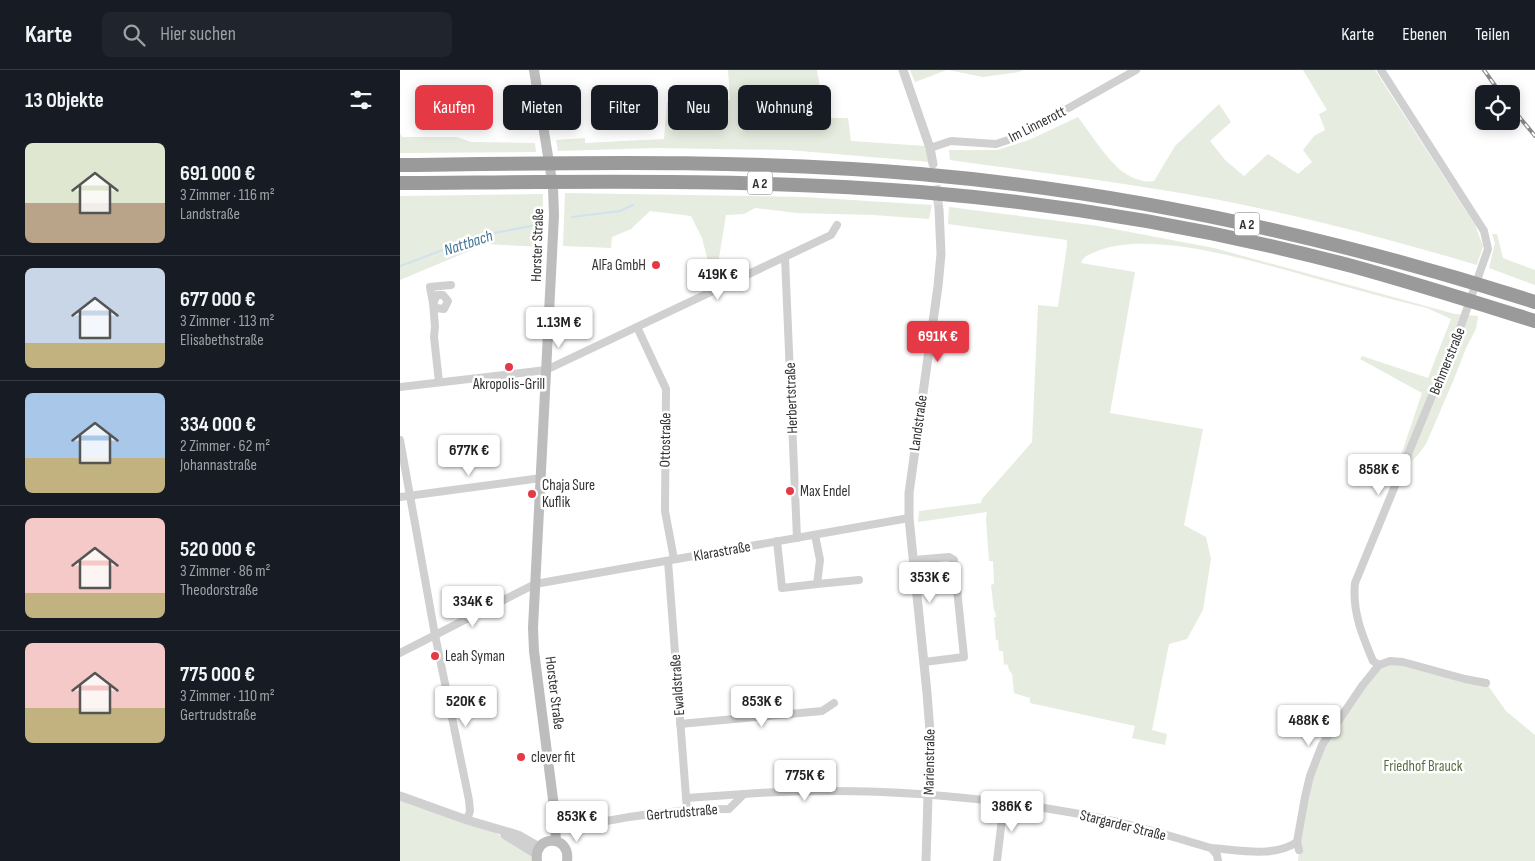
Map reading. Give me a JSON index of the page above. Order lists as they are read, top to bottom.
{
  "streets": {
    "highway": ["A 2"],
    "main road": ["Horster Straße"],
    "street": [
      "Im Linnerott",
      "Behmerstraße",
      "Herbertstraße",
      "Landstraße",
      "Ottostraße",
      "Klarastraße",
      "Ewaldstraße",
      "Marienstraße",
      "Gertrudstraße",
      "Stargarder Straße"
    ]
  },
  "crossings": [
    ["Horster Straße", "Klarastraße"],
    ["Horster Straße", "Gertrudstraße"],
    ["Herbertstraße", "Klarastraße"],
    ["Landstraße", "Klarastraße"],
    ["Landstraße", "Marienstraße"],
    ["Ottostraße", "Klarastraße"],
    ["Ottostraße", "Ewaldstraße"],
    ["Klarastraße", "Ewaldstraße"],
    ["Klarastraße", "Marienstraße"],
    ["Ewaldstraße", "Gertrudstraße"],
    ["Marienstraße", "Gertrudstraße"],
    ["Marienstraße", "Stargarder Straße"],
    ["Gertrudstraße", "Stargarder Straße"]
  ],
  "water": ["Nattbach"],
  "parks": ["Friedhof Brauck"],
  "places": [
    "AlFa GmbH",
    "Akropolis-Grill",
    "Max Endel",
    "Chaja Sure Kuflik",
    "Leah Syman",
    "clever fit"
  ],
  "page": {
    "header": "Karte",
    "search": "Hier suchen",
    "nav": ["Karte", "Ebenen", "Teilen"],
    "heading": "13 Objekte",
    "chip": [
      "Kaufen",
      "Mieten",
      "Filter",
      "Neu",
      "Wohnung"
    ],
    "list": [
      {
        "name": "691 000 €",
        "note": "3 Zimmer · 116 m² · Landstraße"
      },
      {
        "name": "677 000 €",
        "note": "3 Zimmer · 113 m² · Elisabethstraße"
      },
      {
        "name": "334 000 €",
        "note": "2 Zimmer · 62 m² · Johannastraße"
      },
      {
        "name": "520 000 €",
        "note": "3 Zimmer · 86 m² · Theodorstraße"
      },
      {
        "name": "775 000 €",
        "note": "3 Zimmer · 110 m² · Gertrudstraße"
      }
    ],
    "price": [
      "419K €",
      "1.13M €",
      "691K €",
      "677K €",
      "858K €",
      "353K €",
      "334K €",
      "520K €",
      "853K €",
      "488K €",
      "775K €",
      "386K €",
      "853K €"
    ]
  }
}
